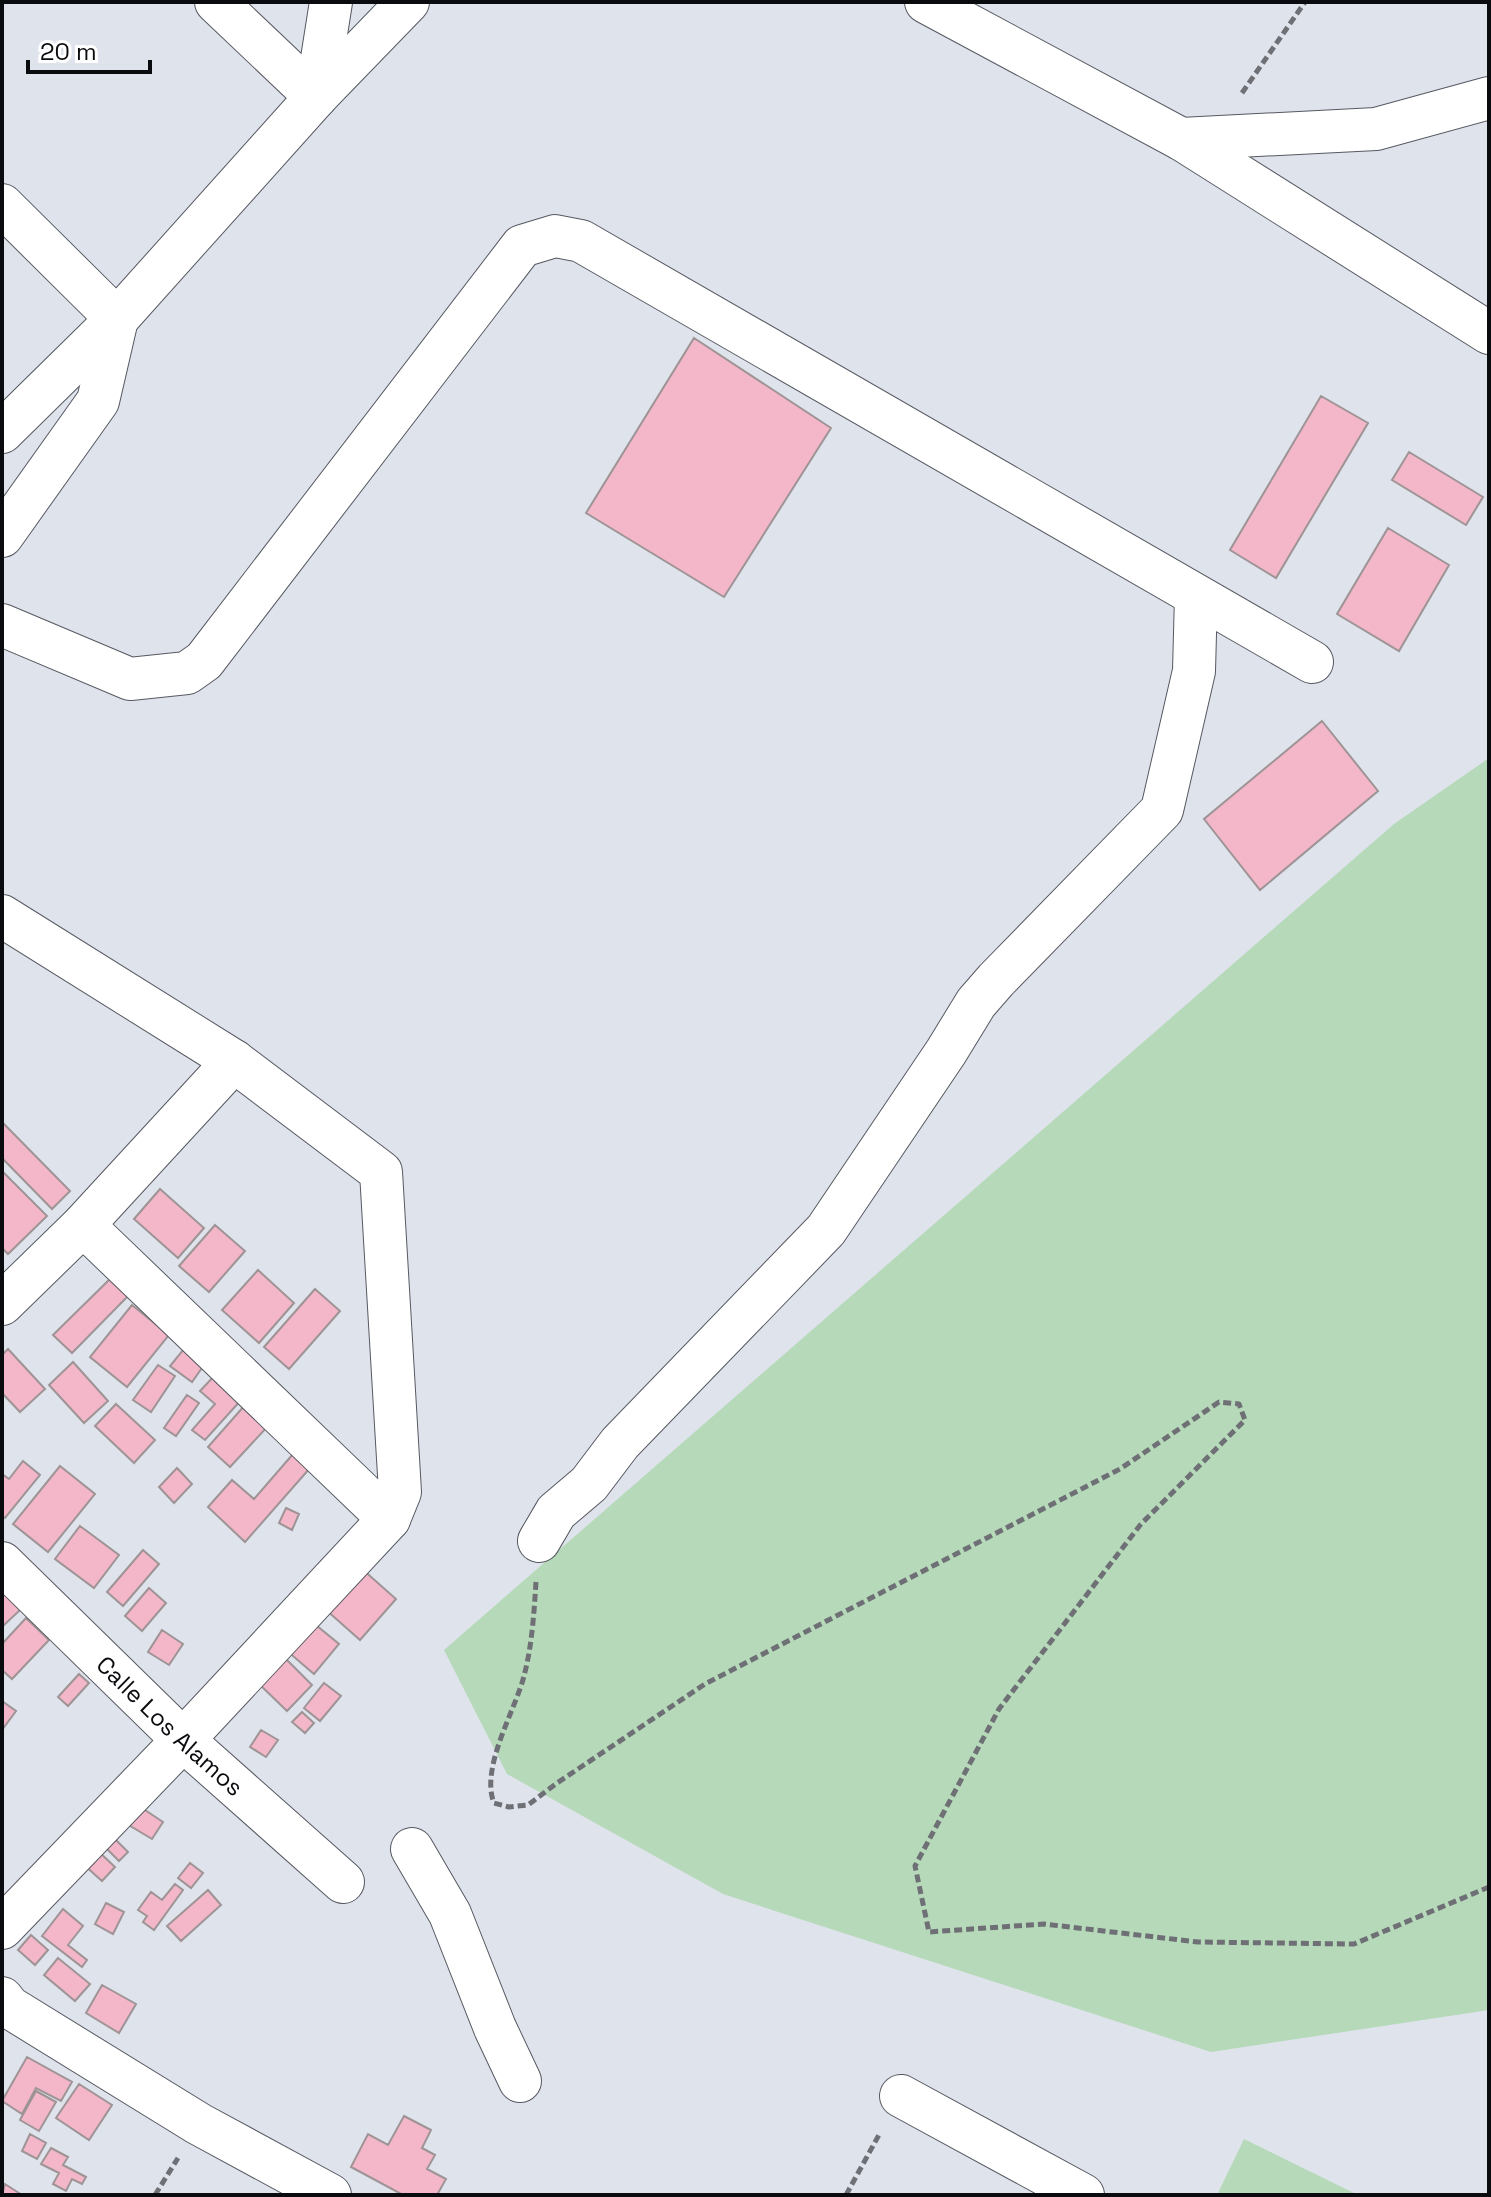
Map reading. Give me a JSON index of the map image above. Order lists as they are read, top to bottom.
{
  "streets": {
    "street": ["Calle Los Alamos"]
  },
  "scale_bar": "20 m"
}
